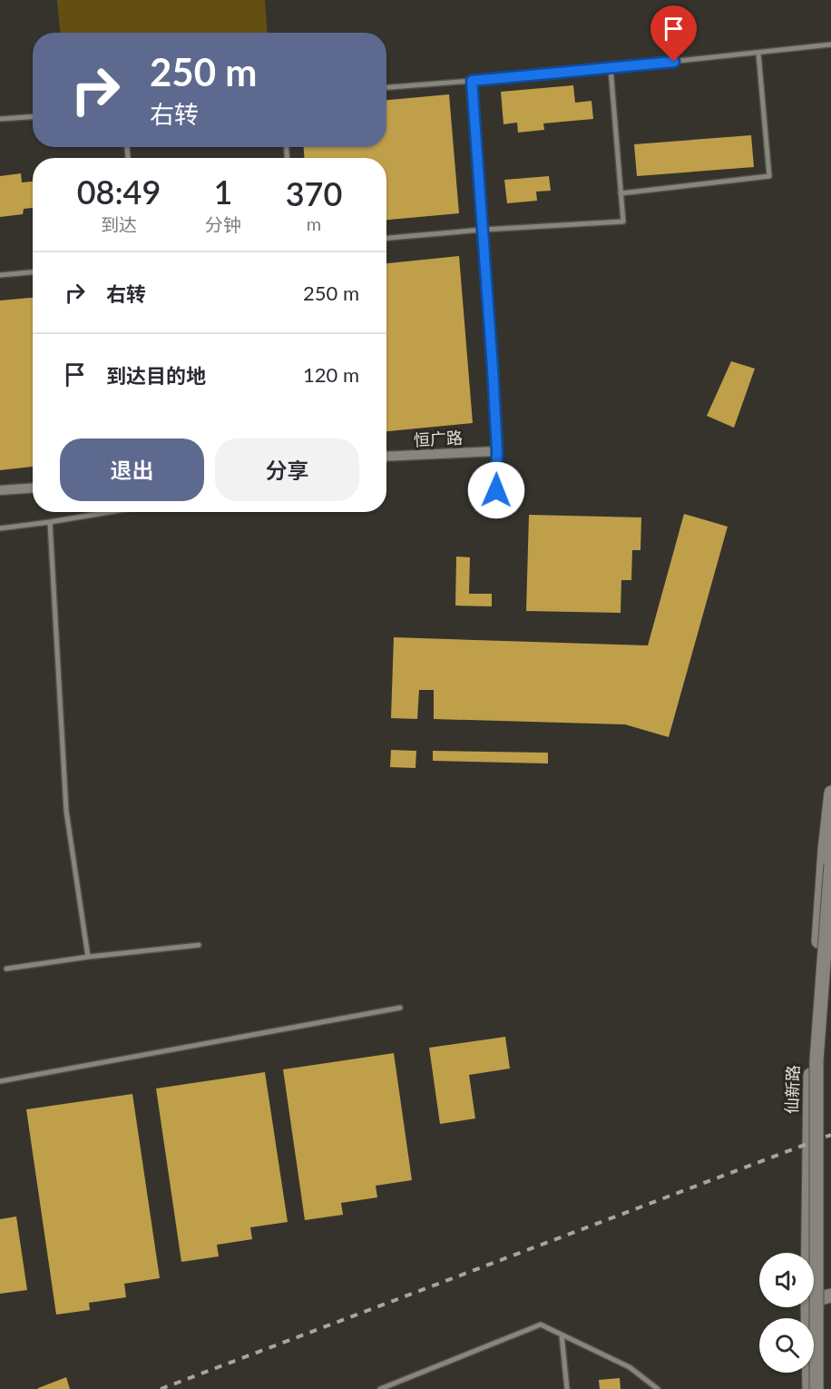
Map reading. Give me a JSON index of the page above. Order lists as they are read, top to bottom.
{
  "streets": {
    "main road": ["仙新路"],
    "street": ["恒广路"]
  },
  "page": {
    "turn": ["250 m", "右转"],
    "eta": [
      "08:49",
      "到达",
      "1",
      "分钟",
      "370",
      "m"
    ],
    "list": [
      {
        "name": "右转",
        "value": "250 m"
      },
      {
        "name": "到达目的地",
        "value": "120 m"
      }
    ],
    "buttons": ["退出", "分享"]
  }
}
